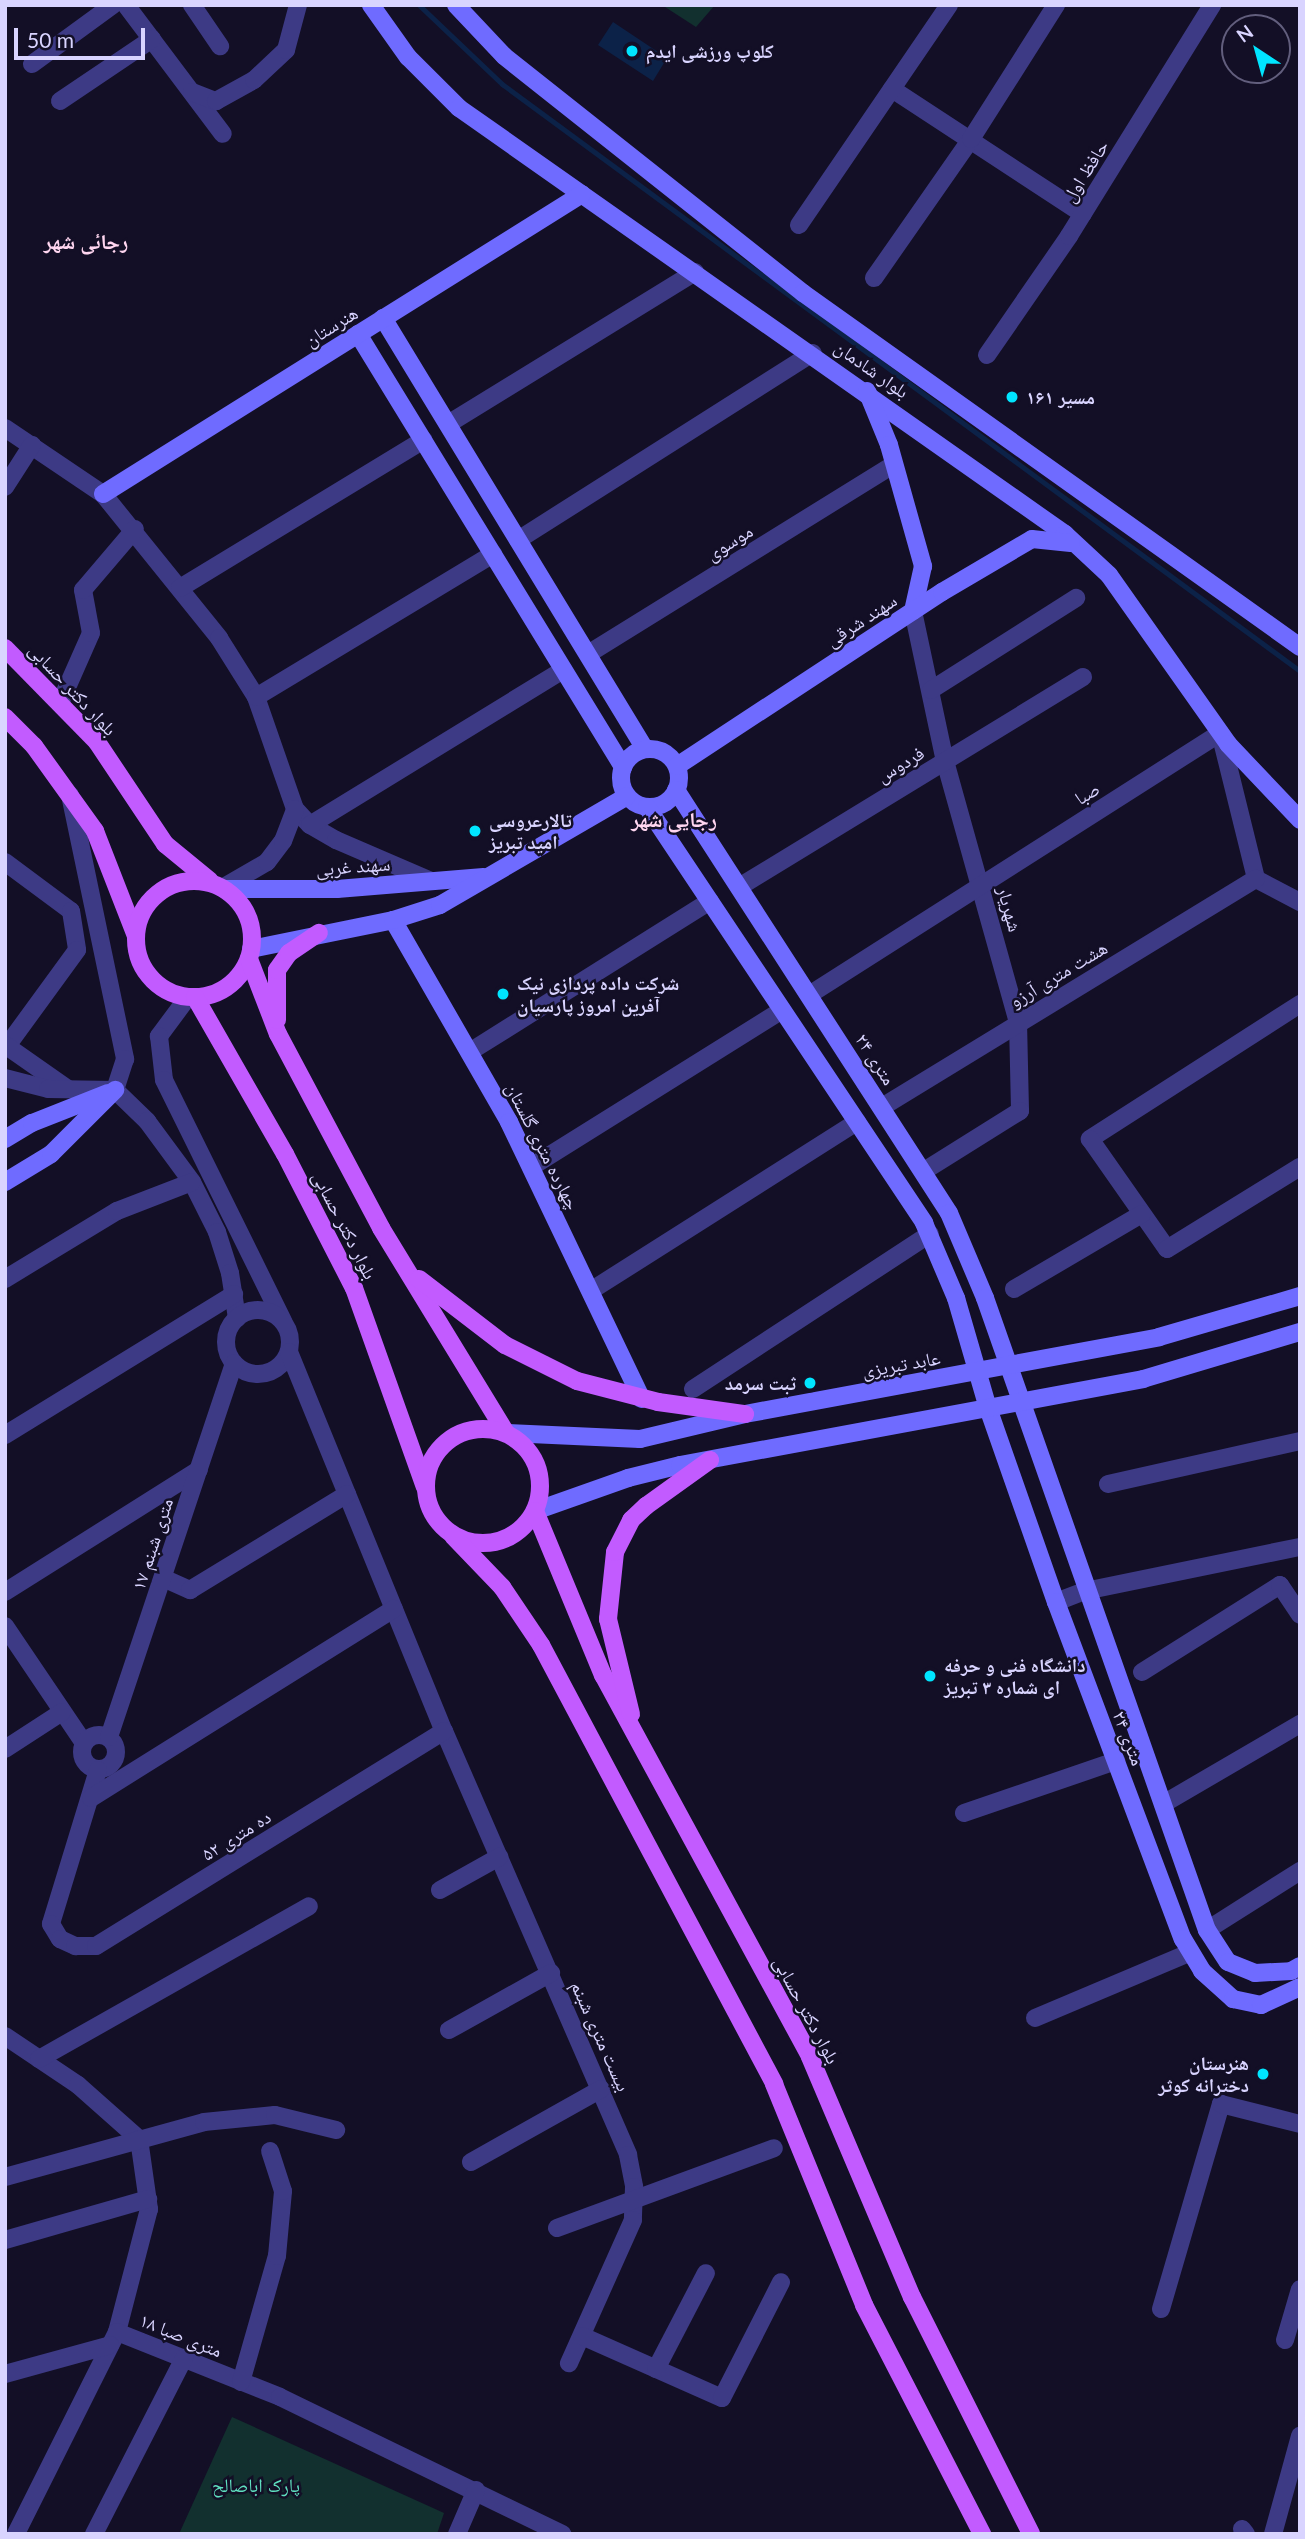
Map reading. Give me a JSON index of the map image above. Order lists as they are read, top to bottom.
{
  "streets": {
    "main road": [
      "هنرستان",
      "بلوار شادمان",
      "سهند شرقی",
      "بلوار دکتر حسابی",
      "سهند غربی",
      "۲۴ متری",
      "چهارده متری گلستان",
      "عابد تبریزی"
    ],
    "street": [
      "حافظ اول",
      "موسوی",
      "فردوس",
      "صبا",
      "شهریار",
      "هشت متری آرزو",
      "۱۷ متری شبنم",
      "ده متری ۵۲",
      "بیست متری شبنم",
      "متری صبا ۱۸"
    ]
  },
  "crossings": [
    ["هنرستان", "بلوار شادمان"],
    ["بلوار شادمان", "سهند شرقی"],
    ["بلوار شادمان", "صبا"],
    ["سهند شرقی", "سهند غربی"],
    ["سهند شرقی", "شهریار"],
    ["سهند شرقی", "۲۴ متری"],
    ["بلوار دکتر حسابی", "سهند غربی"],
    ["بلوار دکتر حسابی", "عابد تبریزی"],
    ["فردوس", "شهریار"],
    ["فردوس", "۲۴ متری"],
    ["صبا", "شهریار"],
    ["صبا", "۲۴ متری"],
    ["سهند غربی", "۲۴ متری"],
    ["سهند غربی", "چهارده متری گلستان"],
    ["شهریار", "هشت متری آرزو"],
    ["شهریار", "۲۴ متری"],
    ["هشت متری آرزو", "۲۴ متری"],
    ["۲۴ متری", "عابد تبریزی"],
    ["۱۷ متری شبنم", "بیست متری شبنم"],
    ["ده متری ۵۲", "بیست متری شبنم"]
  ],
  "districts": ["رجائی شهر", "رجایی شهر"],
  "parks": ["پارک اباصالح"],
  "places": [
    "کلوپ ورزشی ایدم",
    "مسیر ۱۶۱",
    "تالارعروسی امید تبریز",
    "شرکت داده پردازی نیک آفرین امروز پارسیان",
    "ثبت سرمد",
    "دانشگاه فنی و حرفه ای شماره ۳ تبریز",
    "هنرستان دخترانه کوثر"
  ],
  "scale_bar": "50 m",
  "north": "top left"
}
